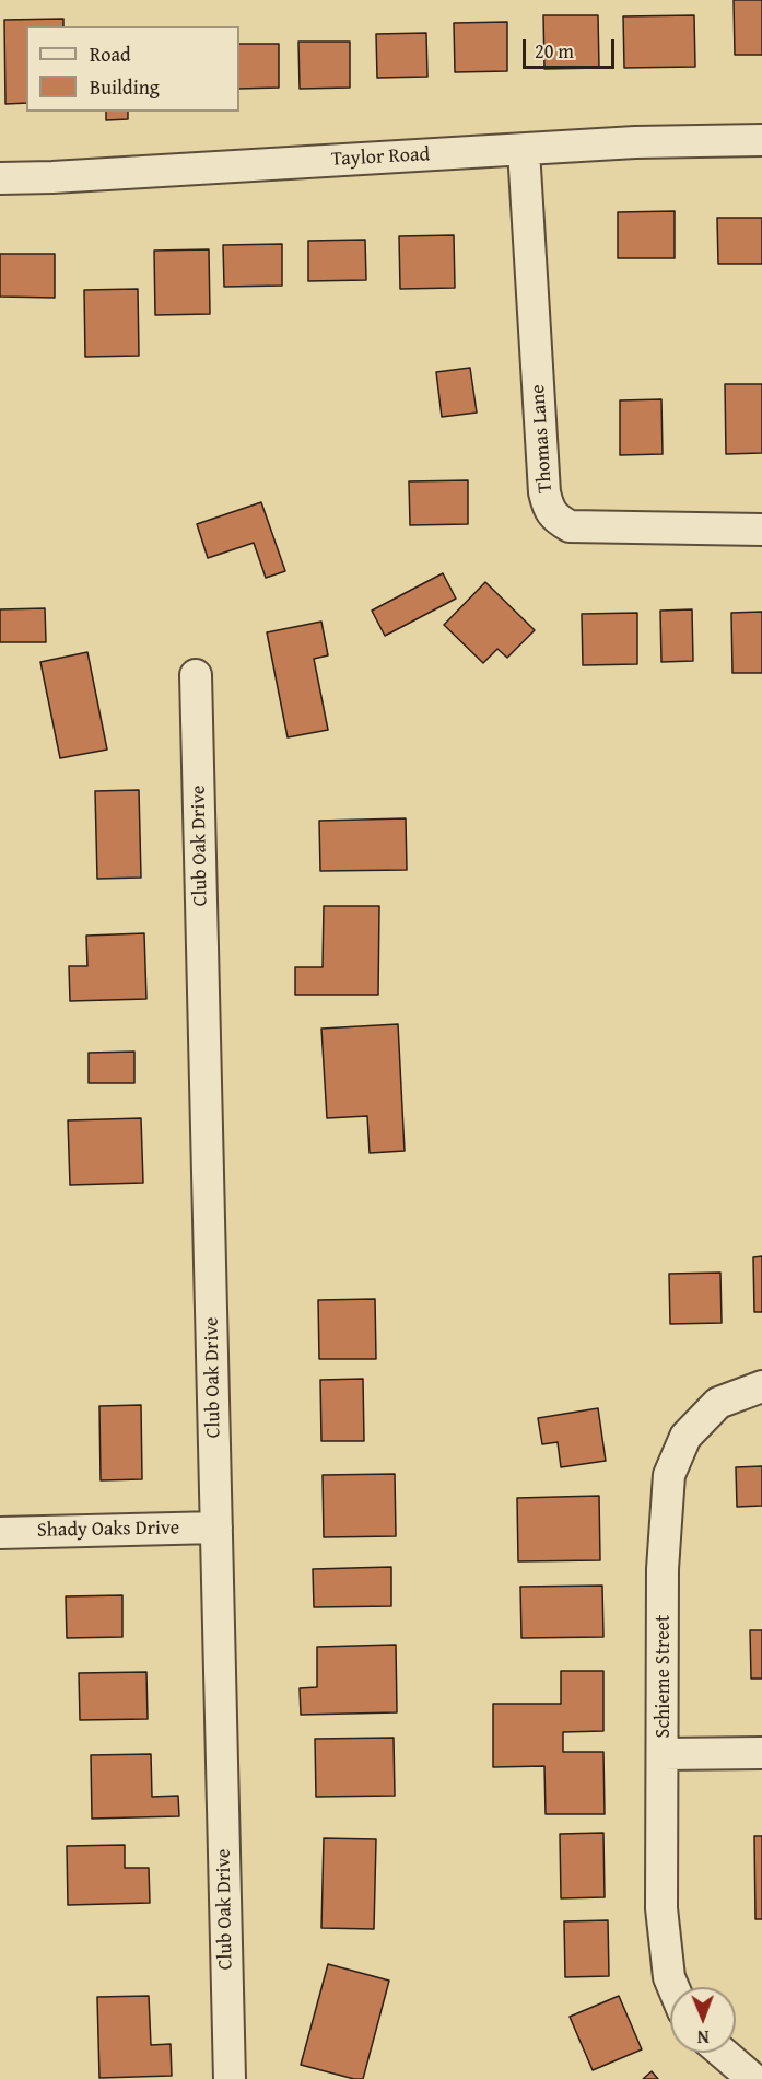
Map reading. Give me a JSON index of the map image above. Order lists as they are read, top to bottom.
{
  "streets": {
    "street": [
      "Taylor Road",
      "Thomas Lane",
      "Club Oak Drive",
      "Shady Oaks Drive",
      "Schieme Street"
    ]
  },
  "crossings": [
    ["Taylor Road", "Thomas Lane"],
    ["Club Oak Drive", "Shady Oaks Drive"]
  ],
  "legend": ["Road", "Building"],
  "scale_bar": "20 m",
  "north": "bottom"
}
